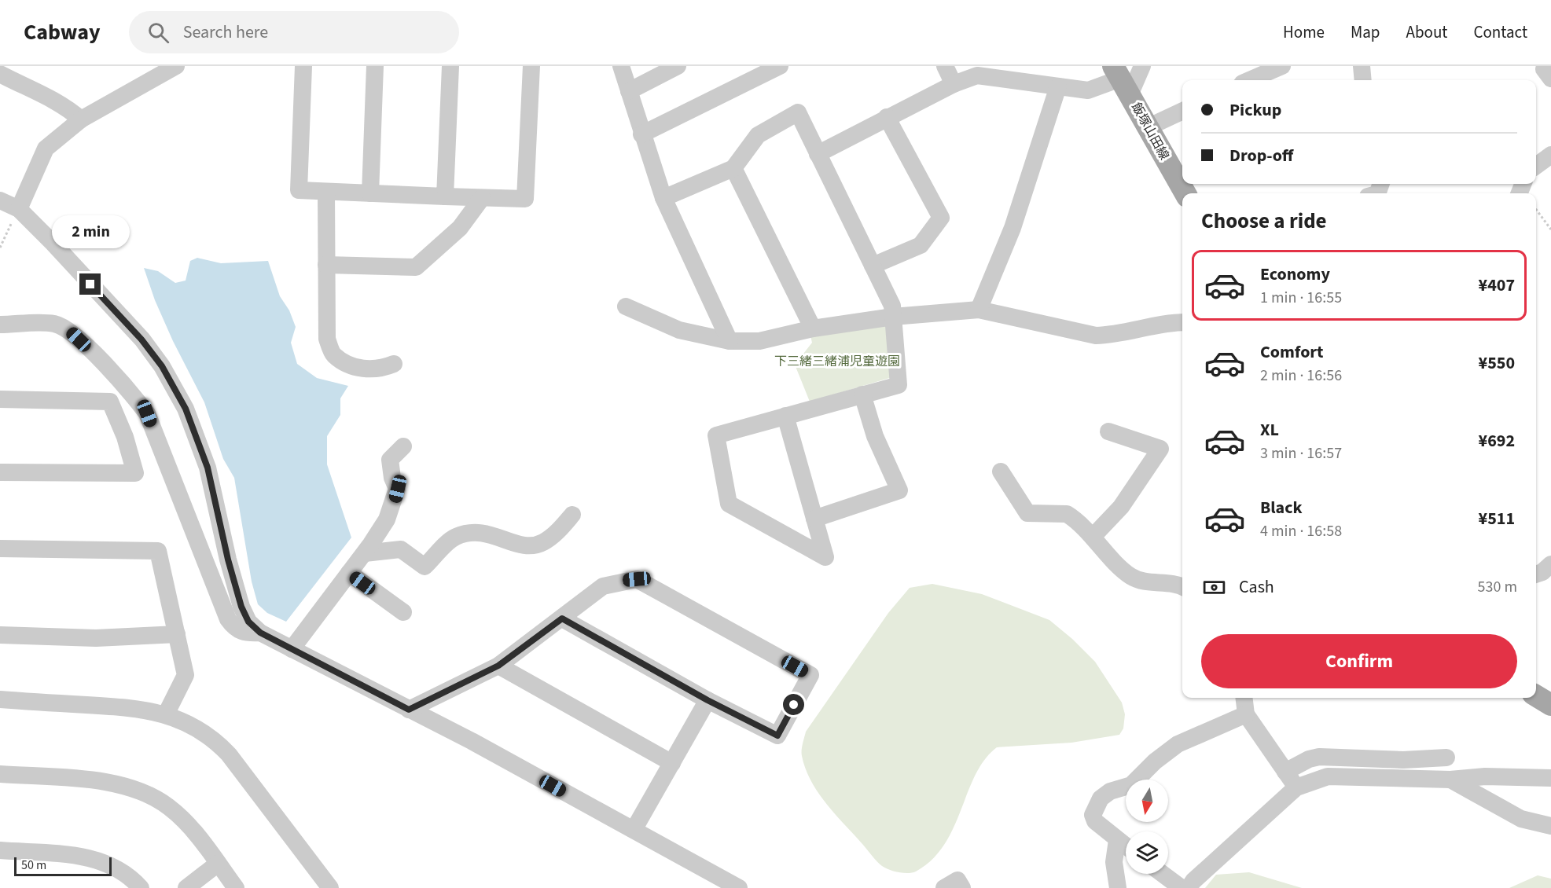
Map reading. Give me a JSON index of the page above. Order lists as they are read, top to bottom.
{
  "streets": {
    "main road": ["飯塚山田線"]
  },
  "parks": ["下三緒三緒浦児童遊園"],
  "scale_bar": "50 m",
  "north": "bottom",
  "page": {
    "header": "Cabway",
    "search": "Search here",
    "nav": [
      "Home",
      "Map",
      "About",
      "Contact"
    ],
    "banner": ["Pickup", "Drop-off"],
    "heading": "Choose a ride",
    "bubble": "2 min",
    "list": [
      {
        "name": "Economy",
        "note": "1 min · 16:55",
        "value": "¥407"
      },
      {
        "name": "Comfort",
        "note": "2 min · 16:56",
        "value": "¥550"
      },
      {
        "name": "XL",
        "note": "3 min · 16:57",
        "value": "¥692"
      },
      {
        "name": "Black",
        "note": "4 min · 16:58",
        "value": "¥511"
      }
    ],
    "pay": ["Cash", "530 m"],
    "buttons": "Confirm",
    "scale": "50 m"
  }
}
